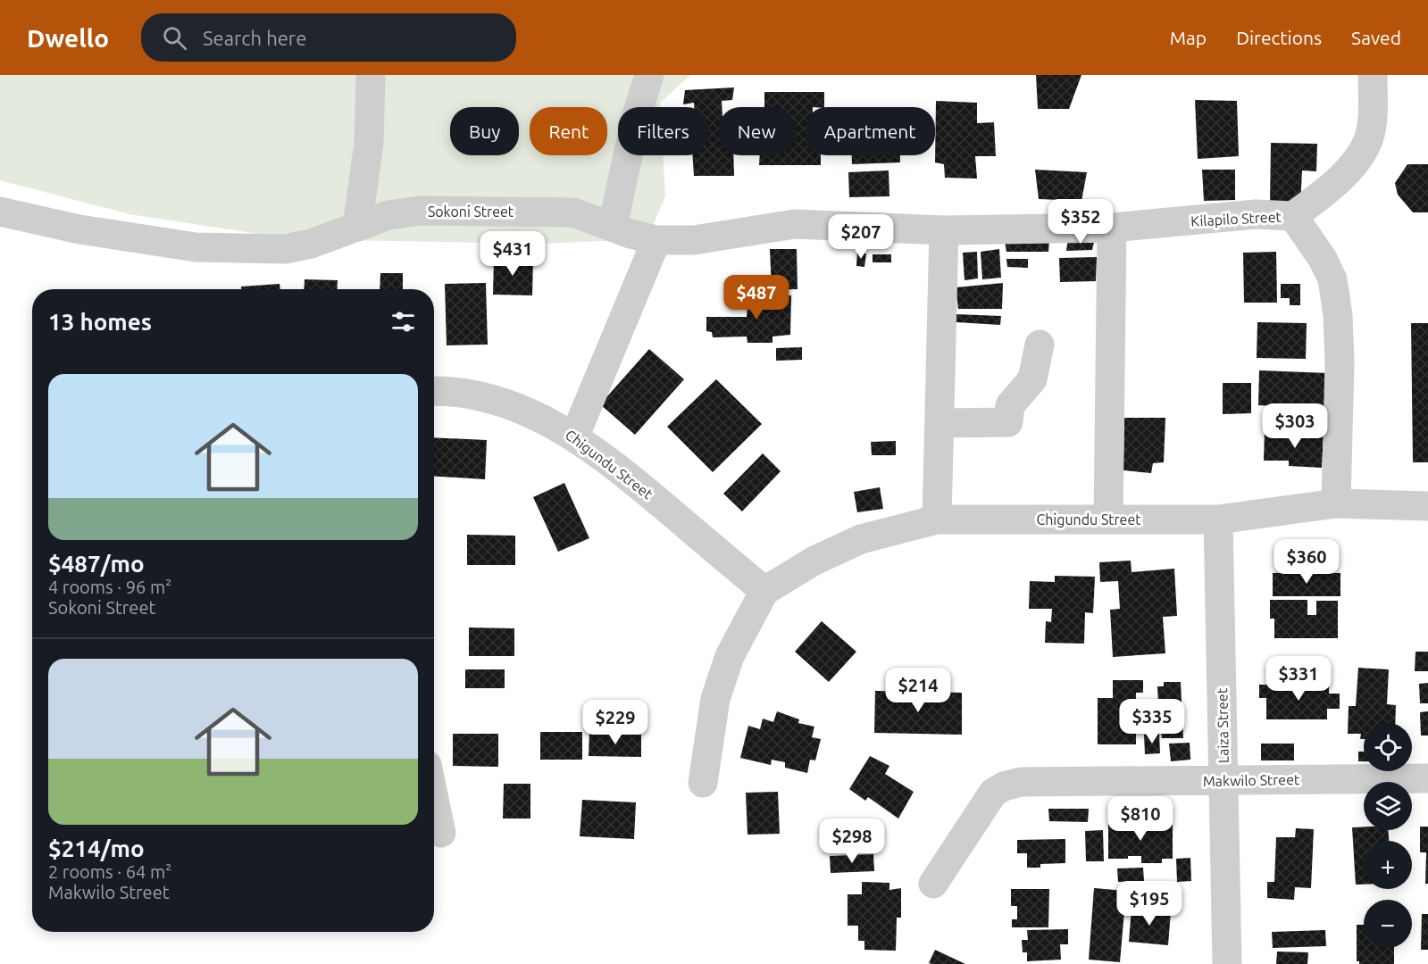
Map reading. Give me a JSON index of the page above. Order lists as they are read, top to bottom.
{
  "streets": {
    "street": [
      "Sokoni Street",
      "Kilapilo Street",
      "Chigundu Street",
      "Laiza Street",
      "Makwilo Street"
    ]
  },
  "crossings": [
    ["Sokoni Street", "Kilapilo Street"],
    ["Kilapilo Street", "Chigundu Street"],
    ["Chigundu Street", "Laiza Street"],
    ["Laiza Street", "Makwilo Street"]
  ],
  "page": {
    "header": "Dwello",
    "search": "Search here",
    "nav": ["Map", "Directions", "Saved"],
    "chip": [
      "Buy",
      "Rent",
      "Filters",
      "New",
      "Apartment"
    ],
    "price": [
      "$352",
      "$207",
      "$431",
      "$487",
      "$303",
      "$360",
      "$331",
      "$214",
      "$335",
      "$229",
      "$810",
      "$298",
      "$195"
    ],
    "heading": "13 homes",
    "list": [
      {
        "name": "$487/mo",
        "note": "4 rooms · 96 m² · Sokoni Street"
      },
      {
        "name": "$214/mo",
        "note": "2 rooms · 64 m² · Makwilo Street"
      }
    ],
    "map_buttons": ["+", "−"]
  }
}
